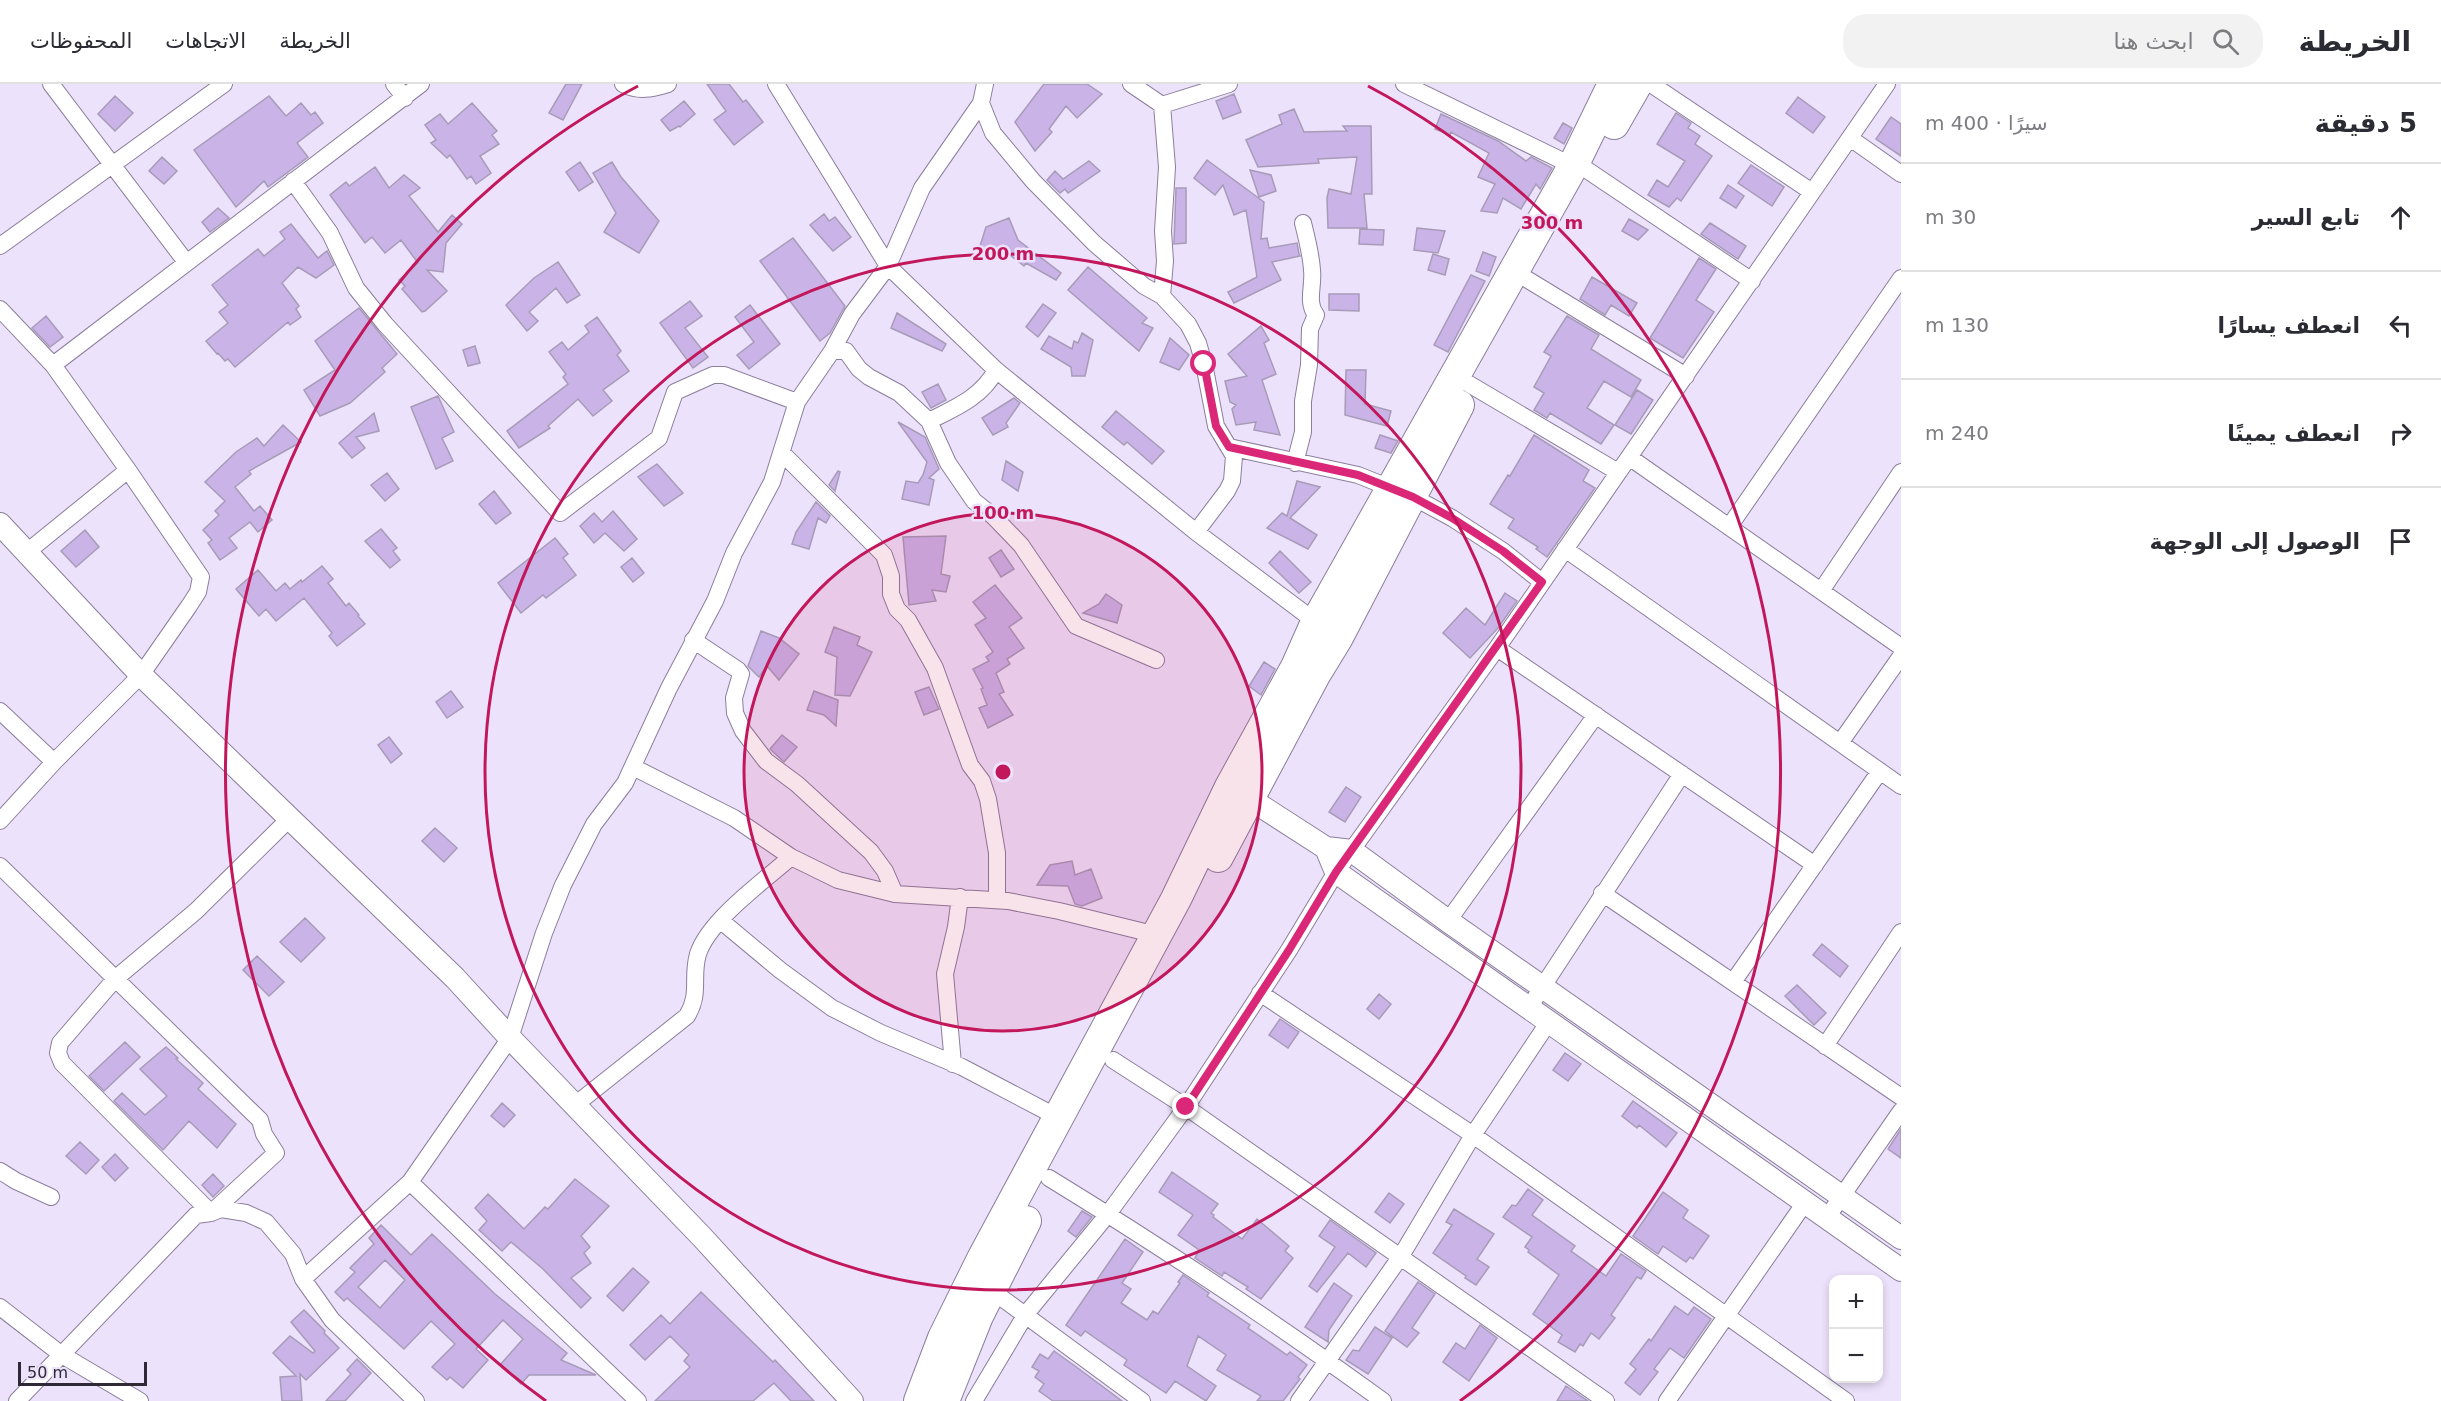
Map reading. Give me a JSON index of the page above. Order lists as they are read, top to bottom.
{
  "scale_bar": "50 m",
  "page": {
    "header": "الخريطة",
    "search": "ابحث هنا",
    "nav": ["الخريطة", "الاتجاهات", "المحفوظات"],
    "heading": ["5 دقيقة", "سيرًا · 400 m"],
    "list": [
      ["تابع السير", "30 m"],
      ["انعطف يسارًا", "130 m"],
      ["انعطف يمينًا", "240 m"],
      "الوصول إلى الوجهة"
    ],
    "map_buttons": ["+", "−"],
    "scale": "50 m"
  },
  "rings": ["300 m", "200 m", "100 m"]
}
